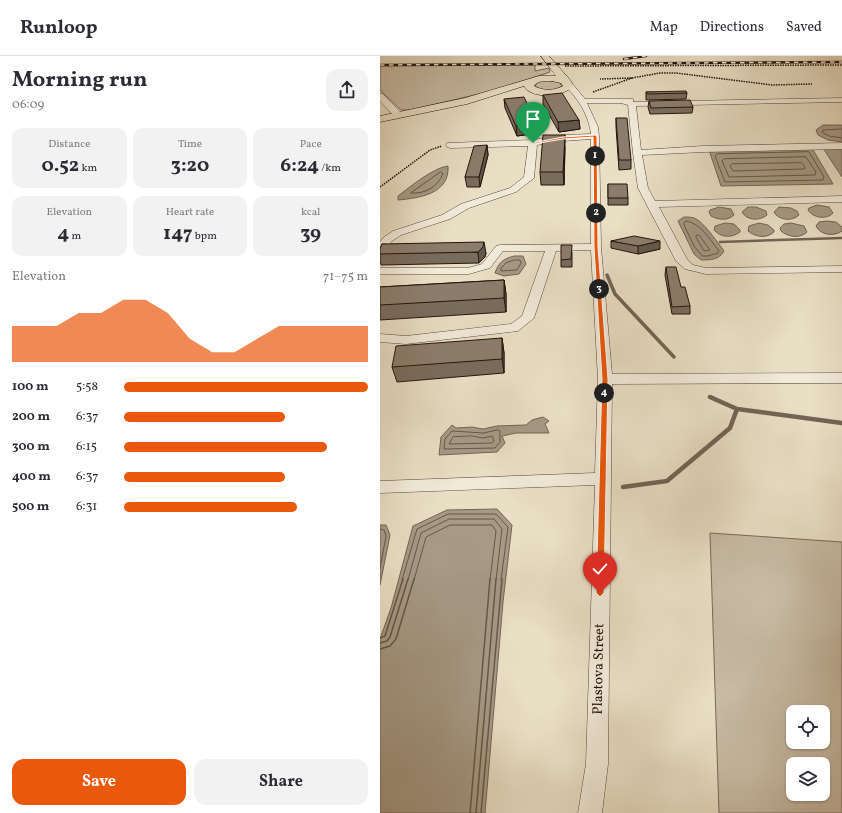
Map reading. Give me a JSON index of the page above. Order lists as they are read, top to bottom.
{
  "streets": {
    "main road": ["Plastova Street"]
  },
  "page": {
    "header": "Runloop",
    "nav": ["Map", "Directions", "Saved"],
    "heading": ["Morning run", "06:09"],
    "stats": [
      ["Distance", "0.52 km"],
      ["Time", "3:20"],
      ["Pace", "6:24 /km"],
      ["Elevation", "4 m"],
      ["Heart rate", "147 bpm"],
      ["kcal", "39"]
    ],
    "pins": [
      "1",
      "2",
      "3",
      "4"
    ],
    "chart": ["Elevation", "71–75 m"],
    "list": [
      {
        "name": "100 m",
        "note": "5:58"
      },
      {
        "name": "200 m",
        "note": "6:37"
      },
      {
        "name": "300 m",
        "note": "6:15"
      },
      {
        "name": "400 m",
        "note": "6:37"
      },
      {
        "name": "500 m",
        "note": "6:31"
      }
    ],
    "buttons": ["Save", "Share"]
  }
}
